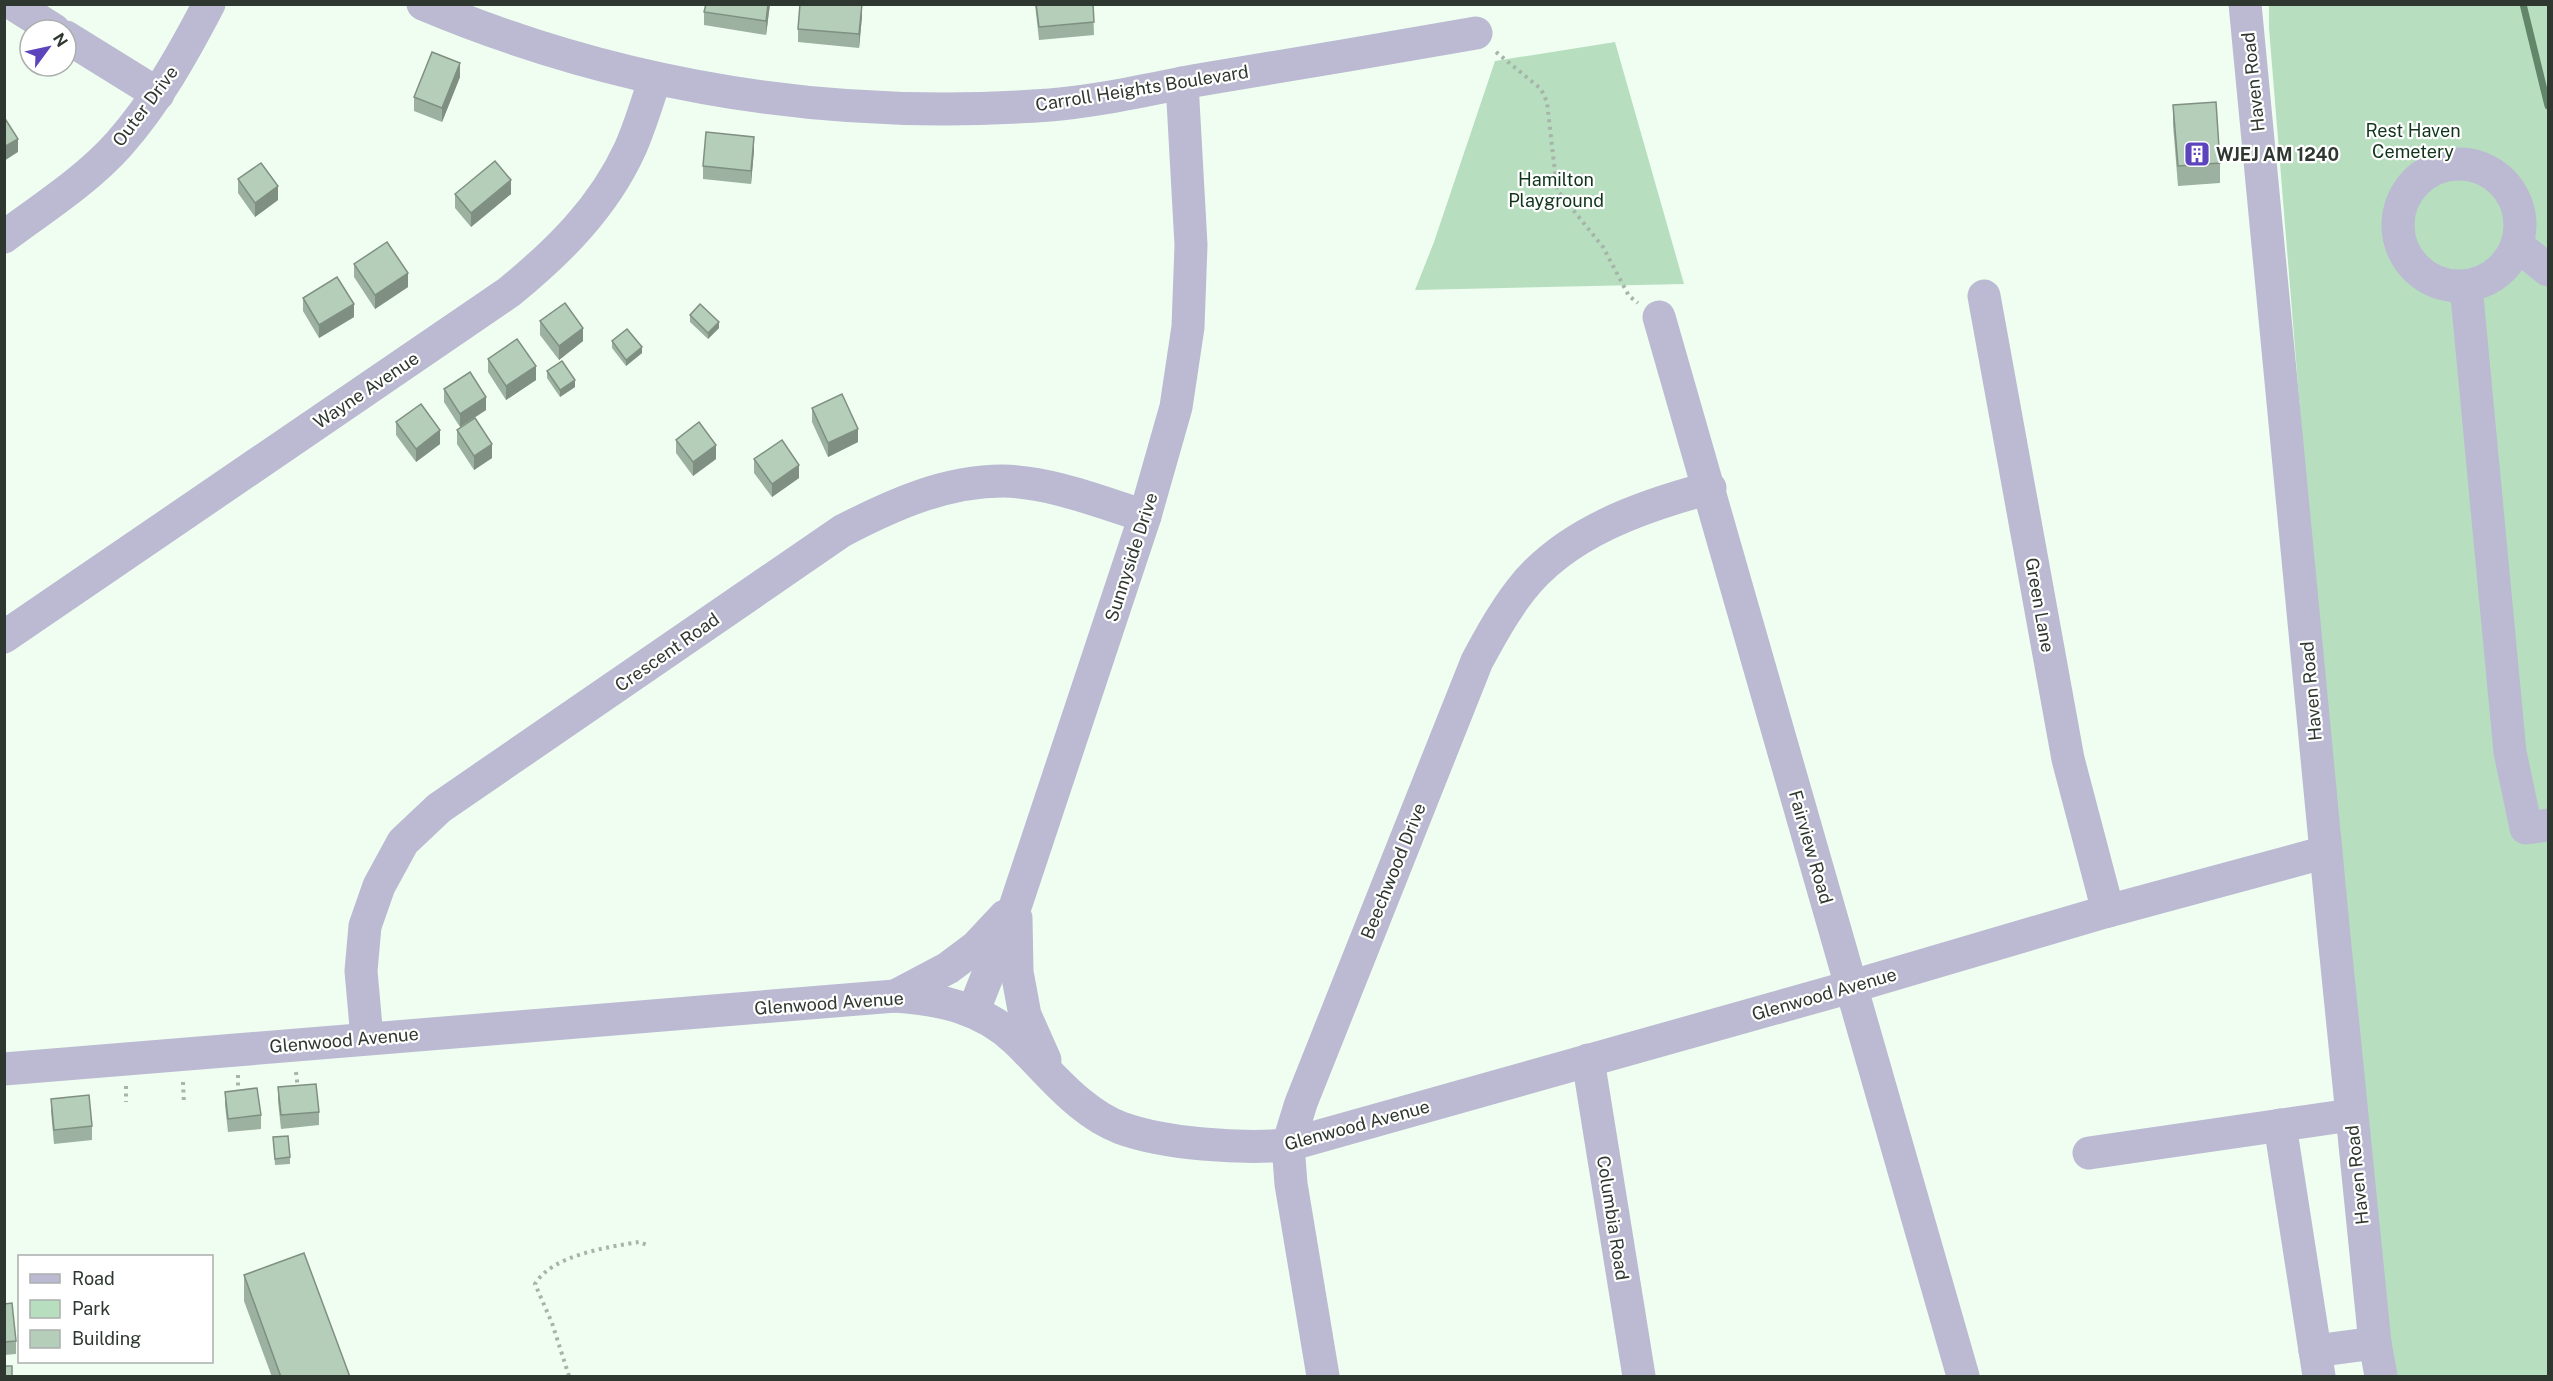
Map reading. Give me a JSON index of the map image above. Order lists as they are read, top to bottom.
{
  "streets": {
    "street": [
      "Haven Road",
      "Carroll Heights Boulevard",
      "Outer Drive",
      "Wayne Avenue",
      "Sunnyside Drive",
      "Green Lane",
      "Crescent Road",
      "Fairview Road",
      "Beechwood Drive",
      "Glenwood Avenue",
      "Columbia Road"
    ]
  },
  "crossings": [
    ["Haven Road", "Glenwood Avenue"],
    ["Carroll Heights Boulevard", "Wayne Avenue"],
    ["Carroll Heights Boulevard", "Sunnyside Drive"],
    ["Sunnyside Drive", "Crescent Road"],
    ["Sunnyside Drive", "Glenwood Avenue"],
    ["Green Lane", "Glenwood Avenue"],
    ["Crescent Road", "Glenwood Avenue"],
    ["Fairview Road", "Beechwood Drive"],
    ["Fairview Road", "Glenwood Avenue"],
    ["Beechwood Drive", "Glenwood Avenue"],
    ["Glenwood Avenue", "Columbia Road"]
  ],
  "parks": ["Rest Haven Cemetery", "Hamilton Playground"],
  "places": {
    "building": ["WJEJ AM 1240"]
  },
  "legend": ["Road", "Park", "Building"],
  "north": "top right"
}
